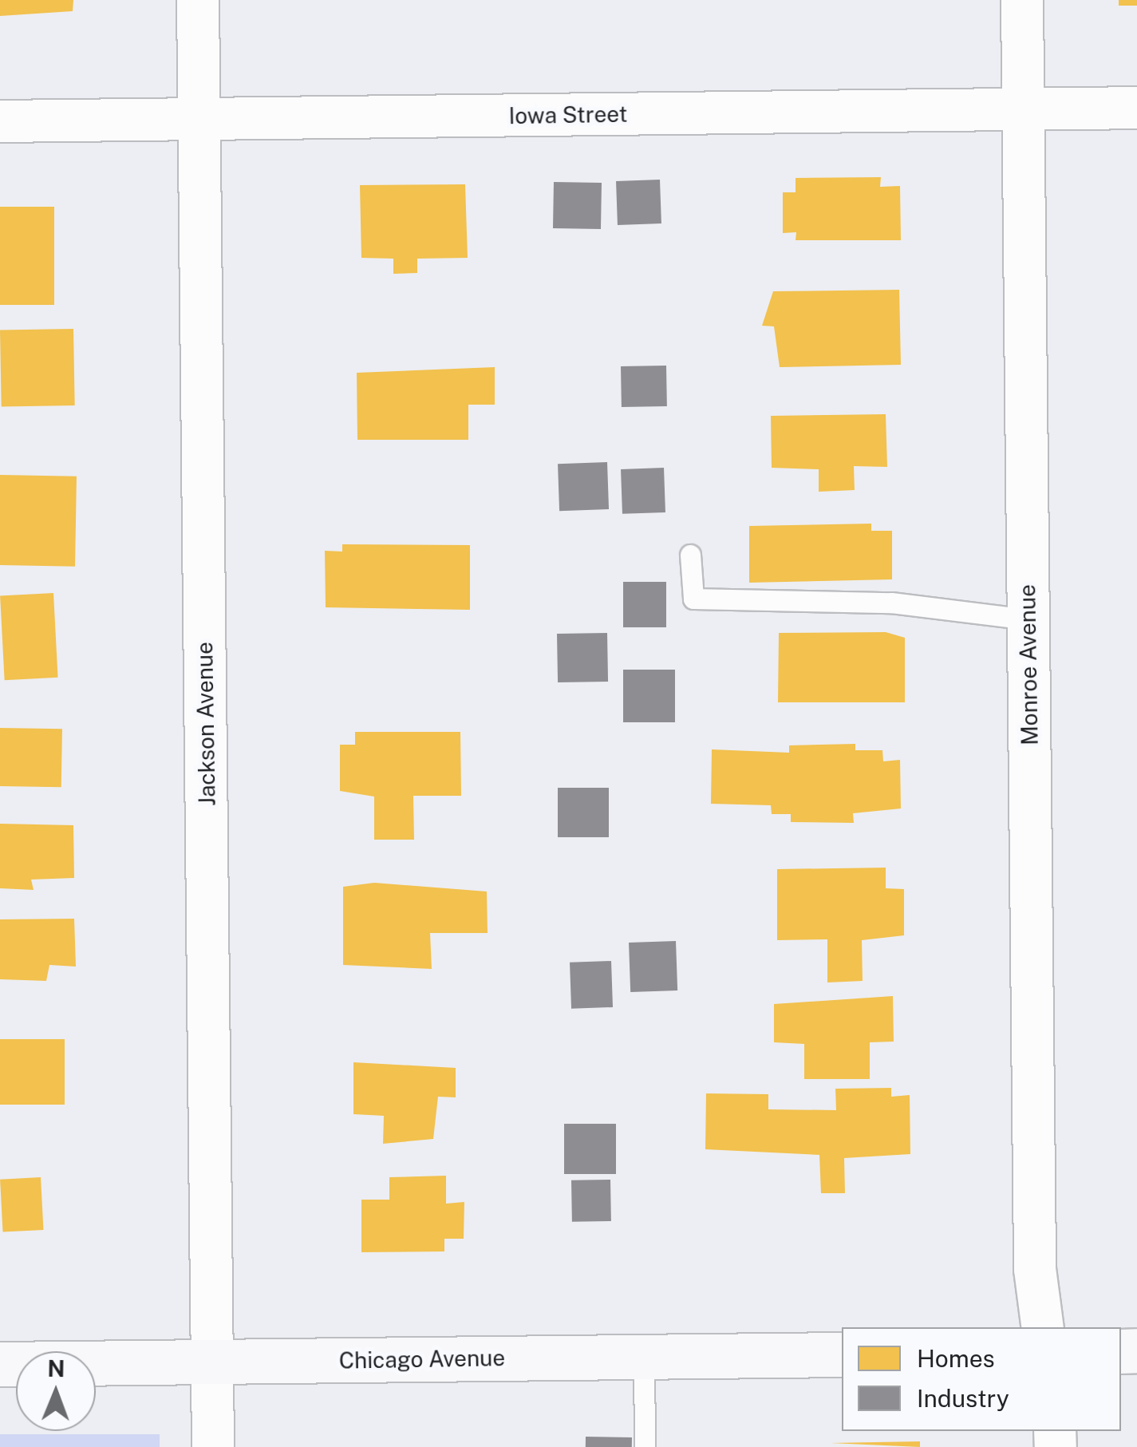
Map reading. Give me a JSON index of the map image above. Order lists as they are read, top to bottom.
{
  "streets": {
    "main road": ["Chicago Avenue"],
    "street": ["Iowa Street", "Monroe Avenue", "Jackson Avenue"]
  },
  "crossings": [
    ["Iowa Street", "Monroe Avenue"],
    ["Iowa Street", "Jackson Avenue"],
    ["Jackson Avenue", "Chicago Avenue"]
  ],
  "legend": ["Homes", "Industry"],
  "north": "top"
}
